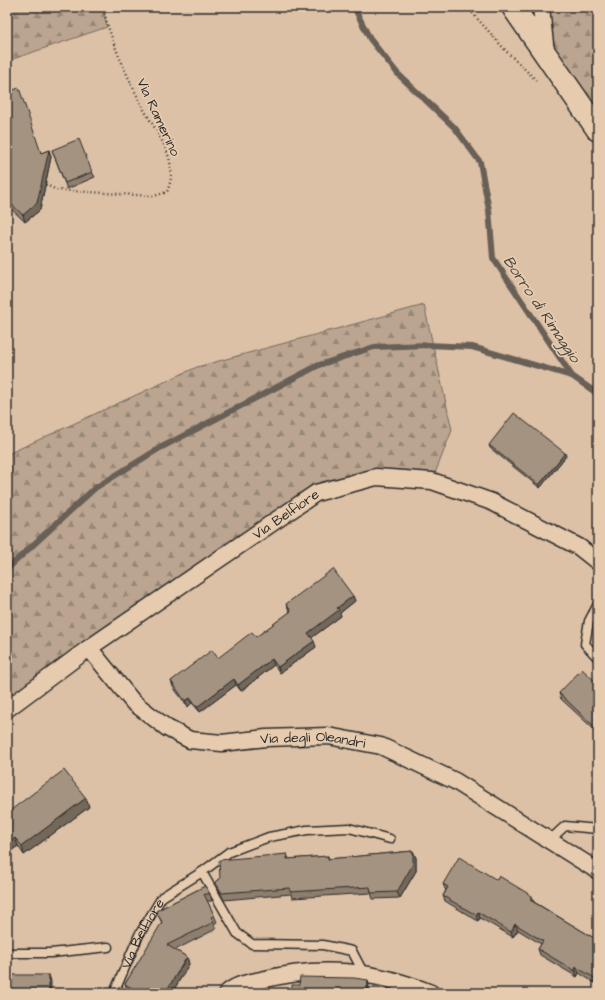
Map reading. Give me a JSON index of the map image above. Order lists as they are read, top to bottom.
{
  "streets": {
    "street": ["Via Belfiore", "Via degli Oleandri"],
    "path": ["Via Ramerino"]
  },
  "crossings": [
    ["Via Belfiore", "Via degli Oleandri"]
  ],
  "water": ["Borro di Rimaggio"]
}
